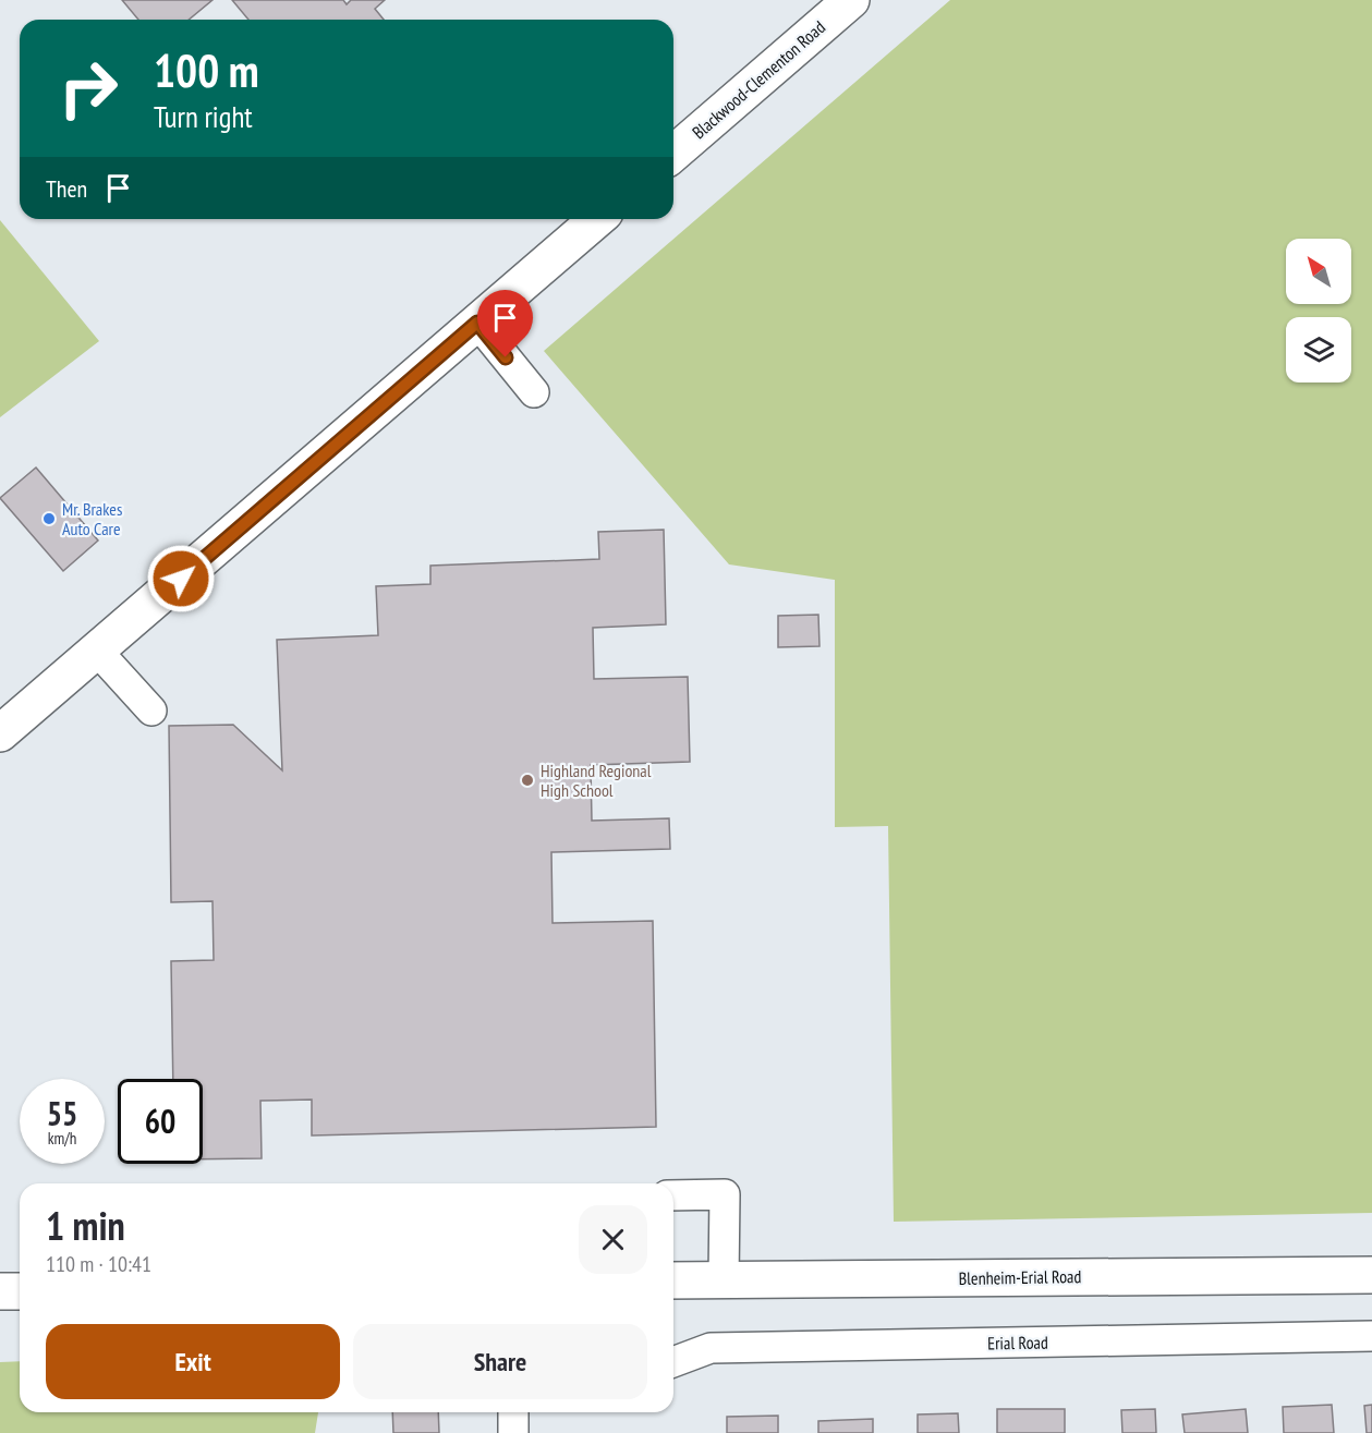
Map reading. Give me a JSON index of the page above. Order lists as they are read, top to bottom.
{
  "streets": {
    "main road": ["Blackwood-Clementon Road", "Blenheim-Erial Road"],
    "street": ["Erial Road"]
  },
  "places": ["Mr. Brakes Auto Care", "Highland Regional High School"],
  "north": "top left",
  "page": {
    "turn": ["100 m", "Turn right"],
    "then": "Then",
    "speed": "55 km/h",
    "limit": "60",
    "heading": ["1 min", "110 m · 10:41"],
    "buttons": ["Exit", "Share"]
  }
}
